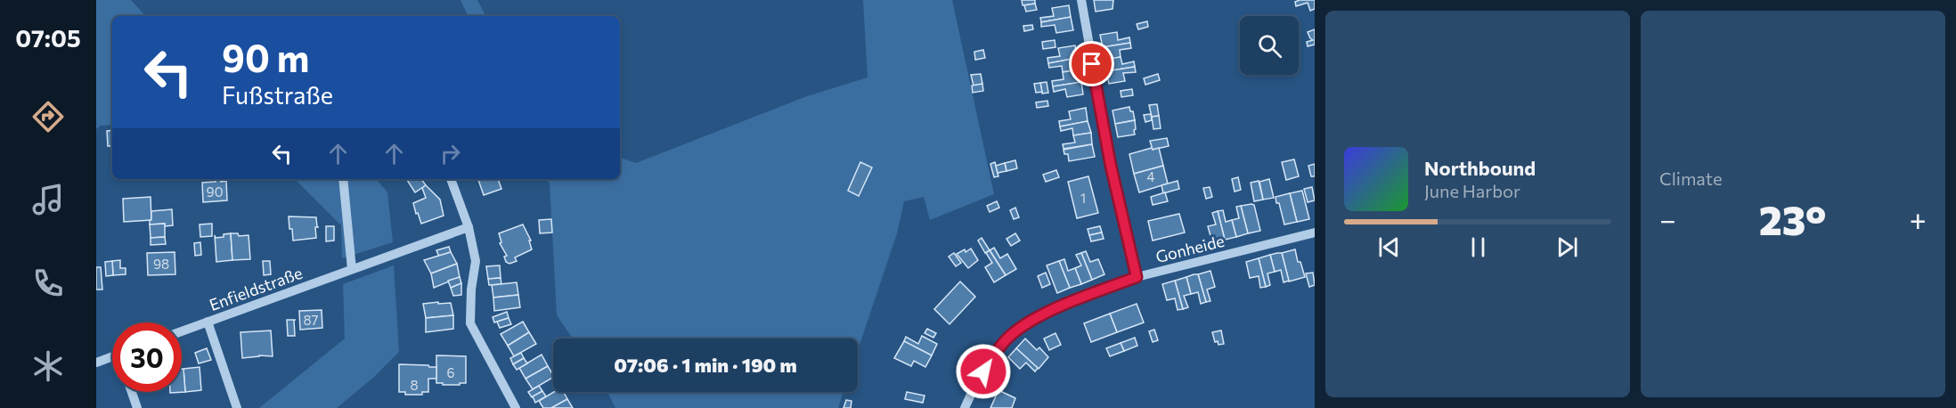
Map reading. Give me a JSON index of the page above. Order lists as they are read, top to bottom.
{
  "streets": {
    "street": ["Gonheide", "Enfieldstraße"]
  },
  "house_numbers": [
    "4",
    "90",
    "1",
    "98",
    "87",
    "6",
    "8"
  ],
  "page": {
    "tabs": "07:05",
    "tile": "Climate",
    "turn": ["90 m", "Fußstraße"],
    "song": ["Northbound", "June Harbor"],
    "heat": ["−", "23°", "+"],
    "limit": "30",
    "trip": "07:06 · 1 min · 190 m"
  }
}
